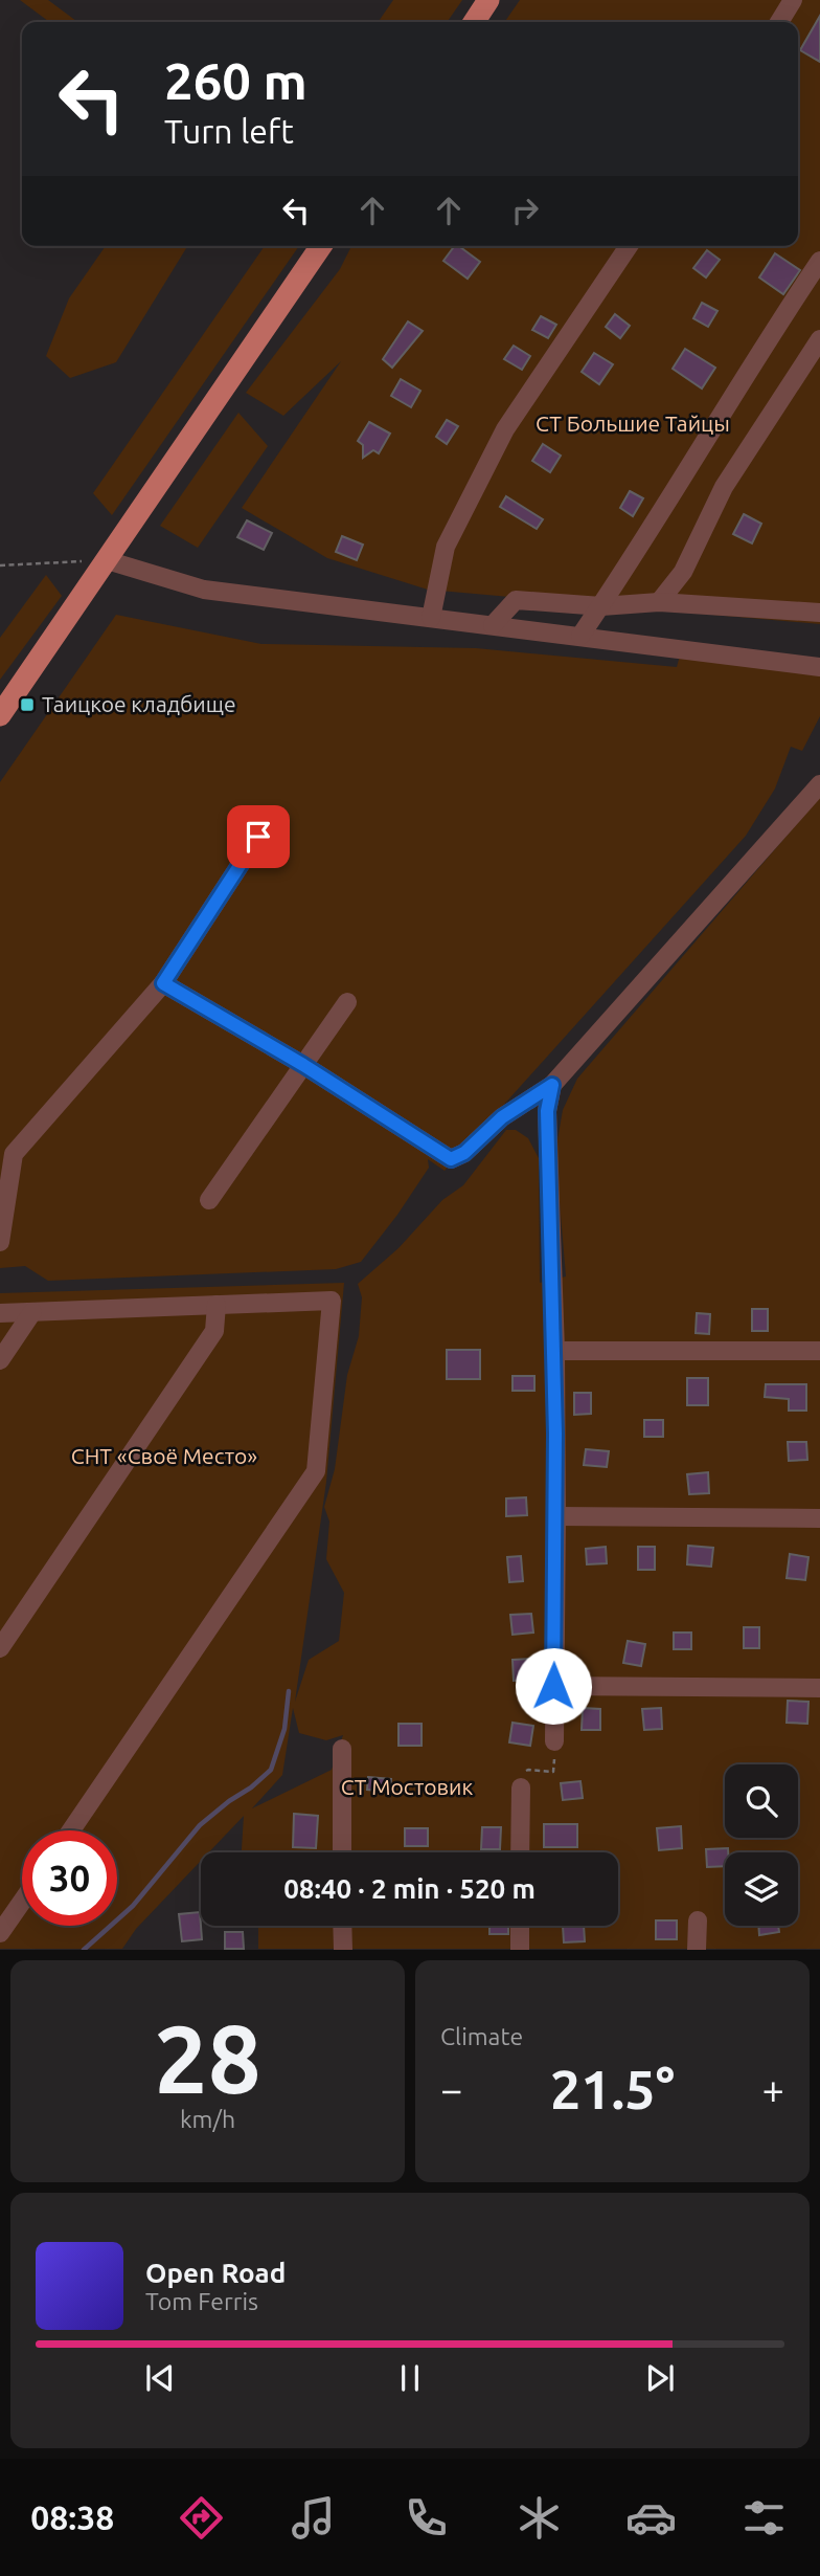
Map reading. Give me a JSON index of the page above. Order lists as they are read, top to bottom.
{
  "parks": ["СТ Большие Тайцы", "СНТ «Своё Место»", "СТ Мостовик"],
  "places": {
    "transit": ["Таицкое кладбище"]
  },
  "page": {
    "turn": ["260 m", "Turn left"],
    "limit": "30",
    "trip": "08:40 · 2 min · 520 m",
    "tile": [
      ["28", "km/h"],
      "Climate"
    ],
    "heat": ["−", "21.5°", "+"],
    "song": ["Open Road", "Tom Ferris"],
    "tabs": "08:38"
  }
}
